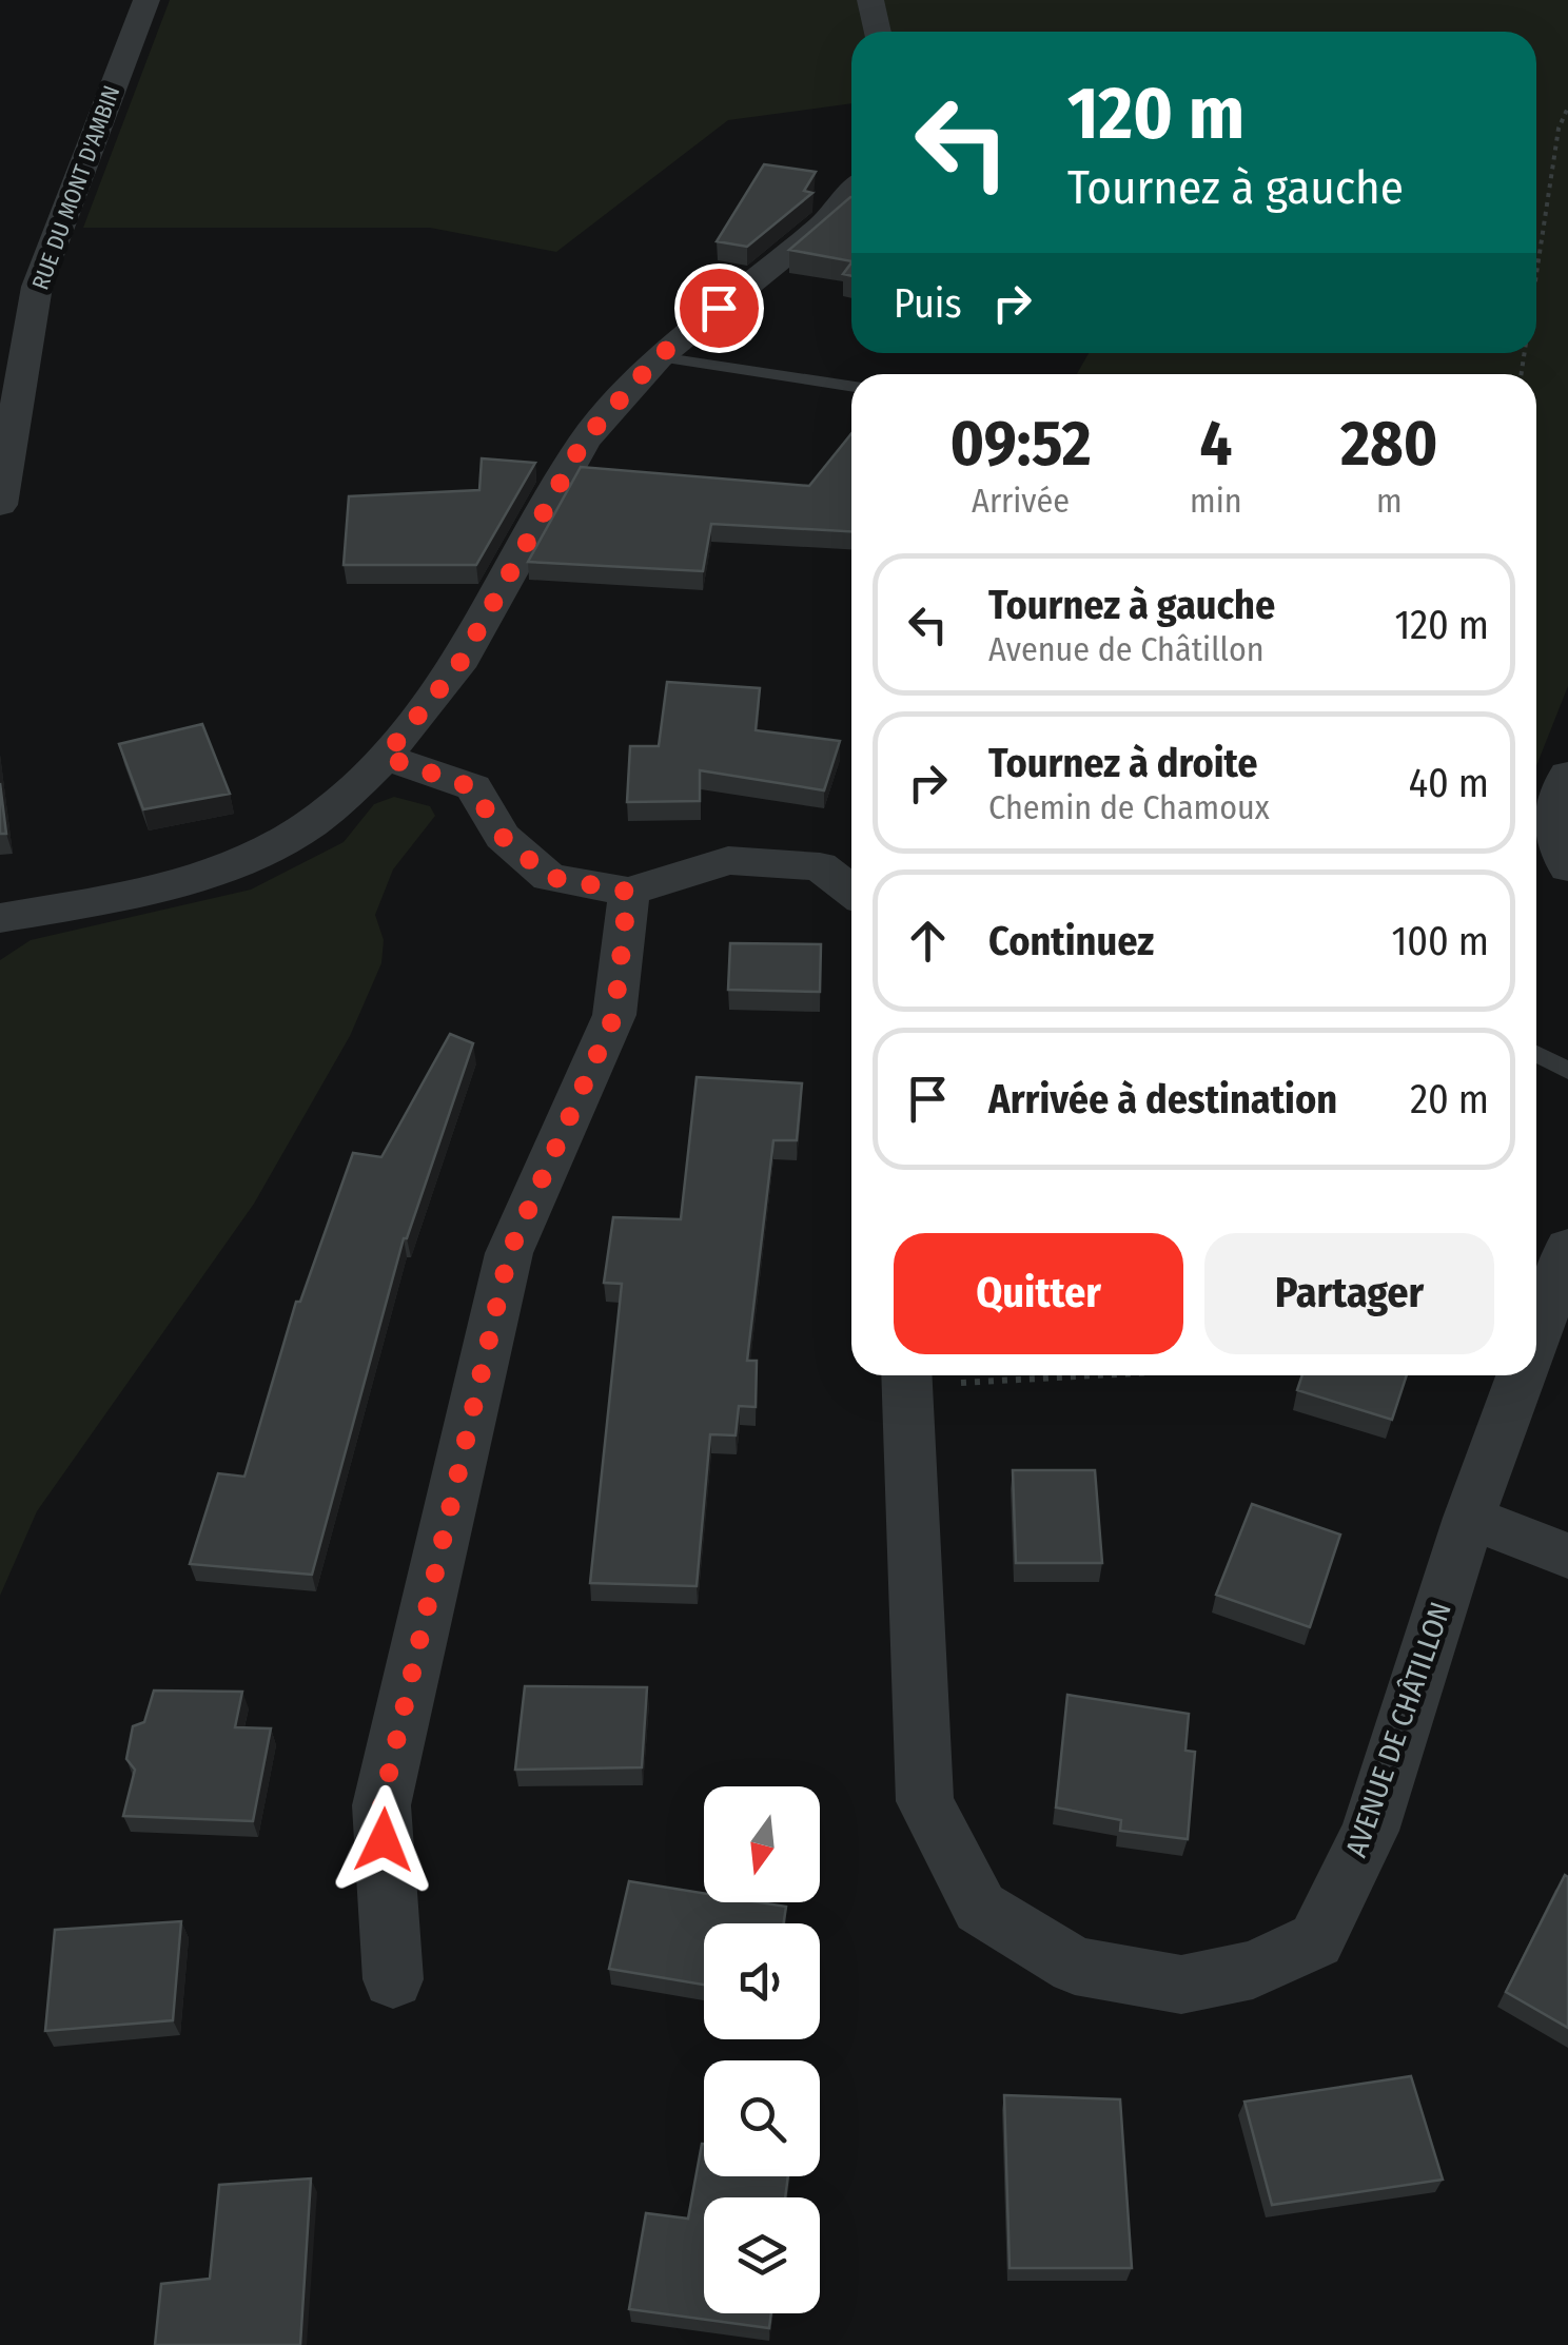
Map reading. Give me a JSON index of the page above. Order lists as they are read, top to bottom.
{
  "streets": {
    "street": ["RUE DU MONT D'AMBIN", "AVENUE DE CHÂTILLON"]
  },
  "north": "bottom",
  "page": {
    "turn": ["120 m", "Tournez à gauche"],
    "then": "Puis",
    "eta": [
      "09:52",
      "Arrivée",
      "4",
      "min",
      "280",
      "m"
    ],
    "list": [
      {
        "name": "Tournez à gauche",
        "note": "Avenue de Châtillon",
        "value": "120 m"
      },
      {
        "name": "Tournez à droite",
        "note": "Chemin de Chamoux",
        "value": "40 m"
      },
      {
        "name": "Continuez",
        "value": "100 m"
      },
      {
        "name": "Arrivée à destination",
        "value": "20 m"
      }
    ],
    "buttons": ["Quitter", "Partager"]
  }
}
